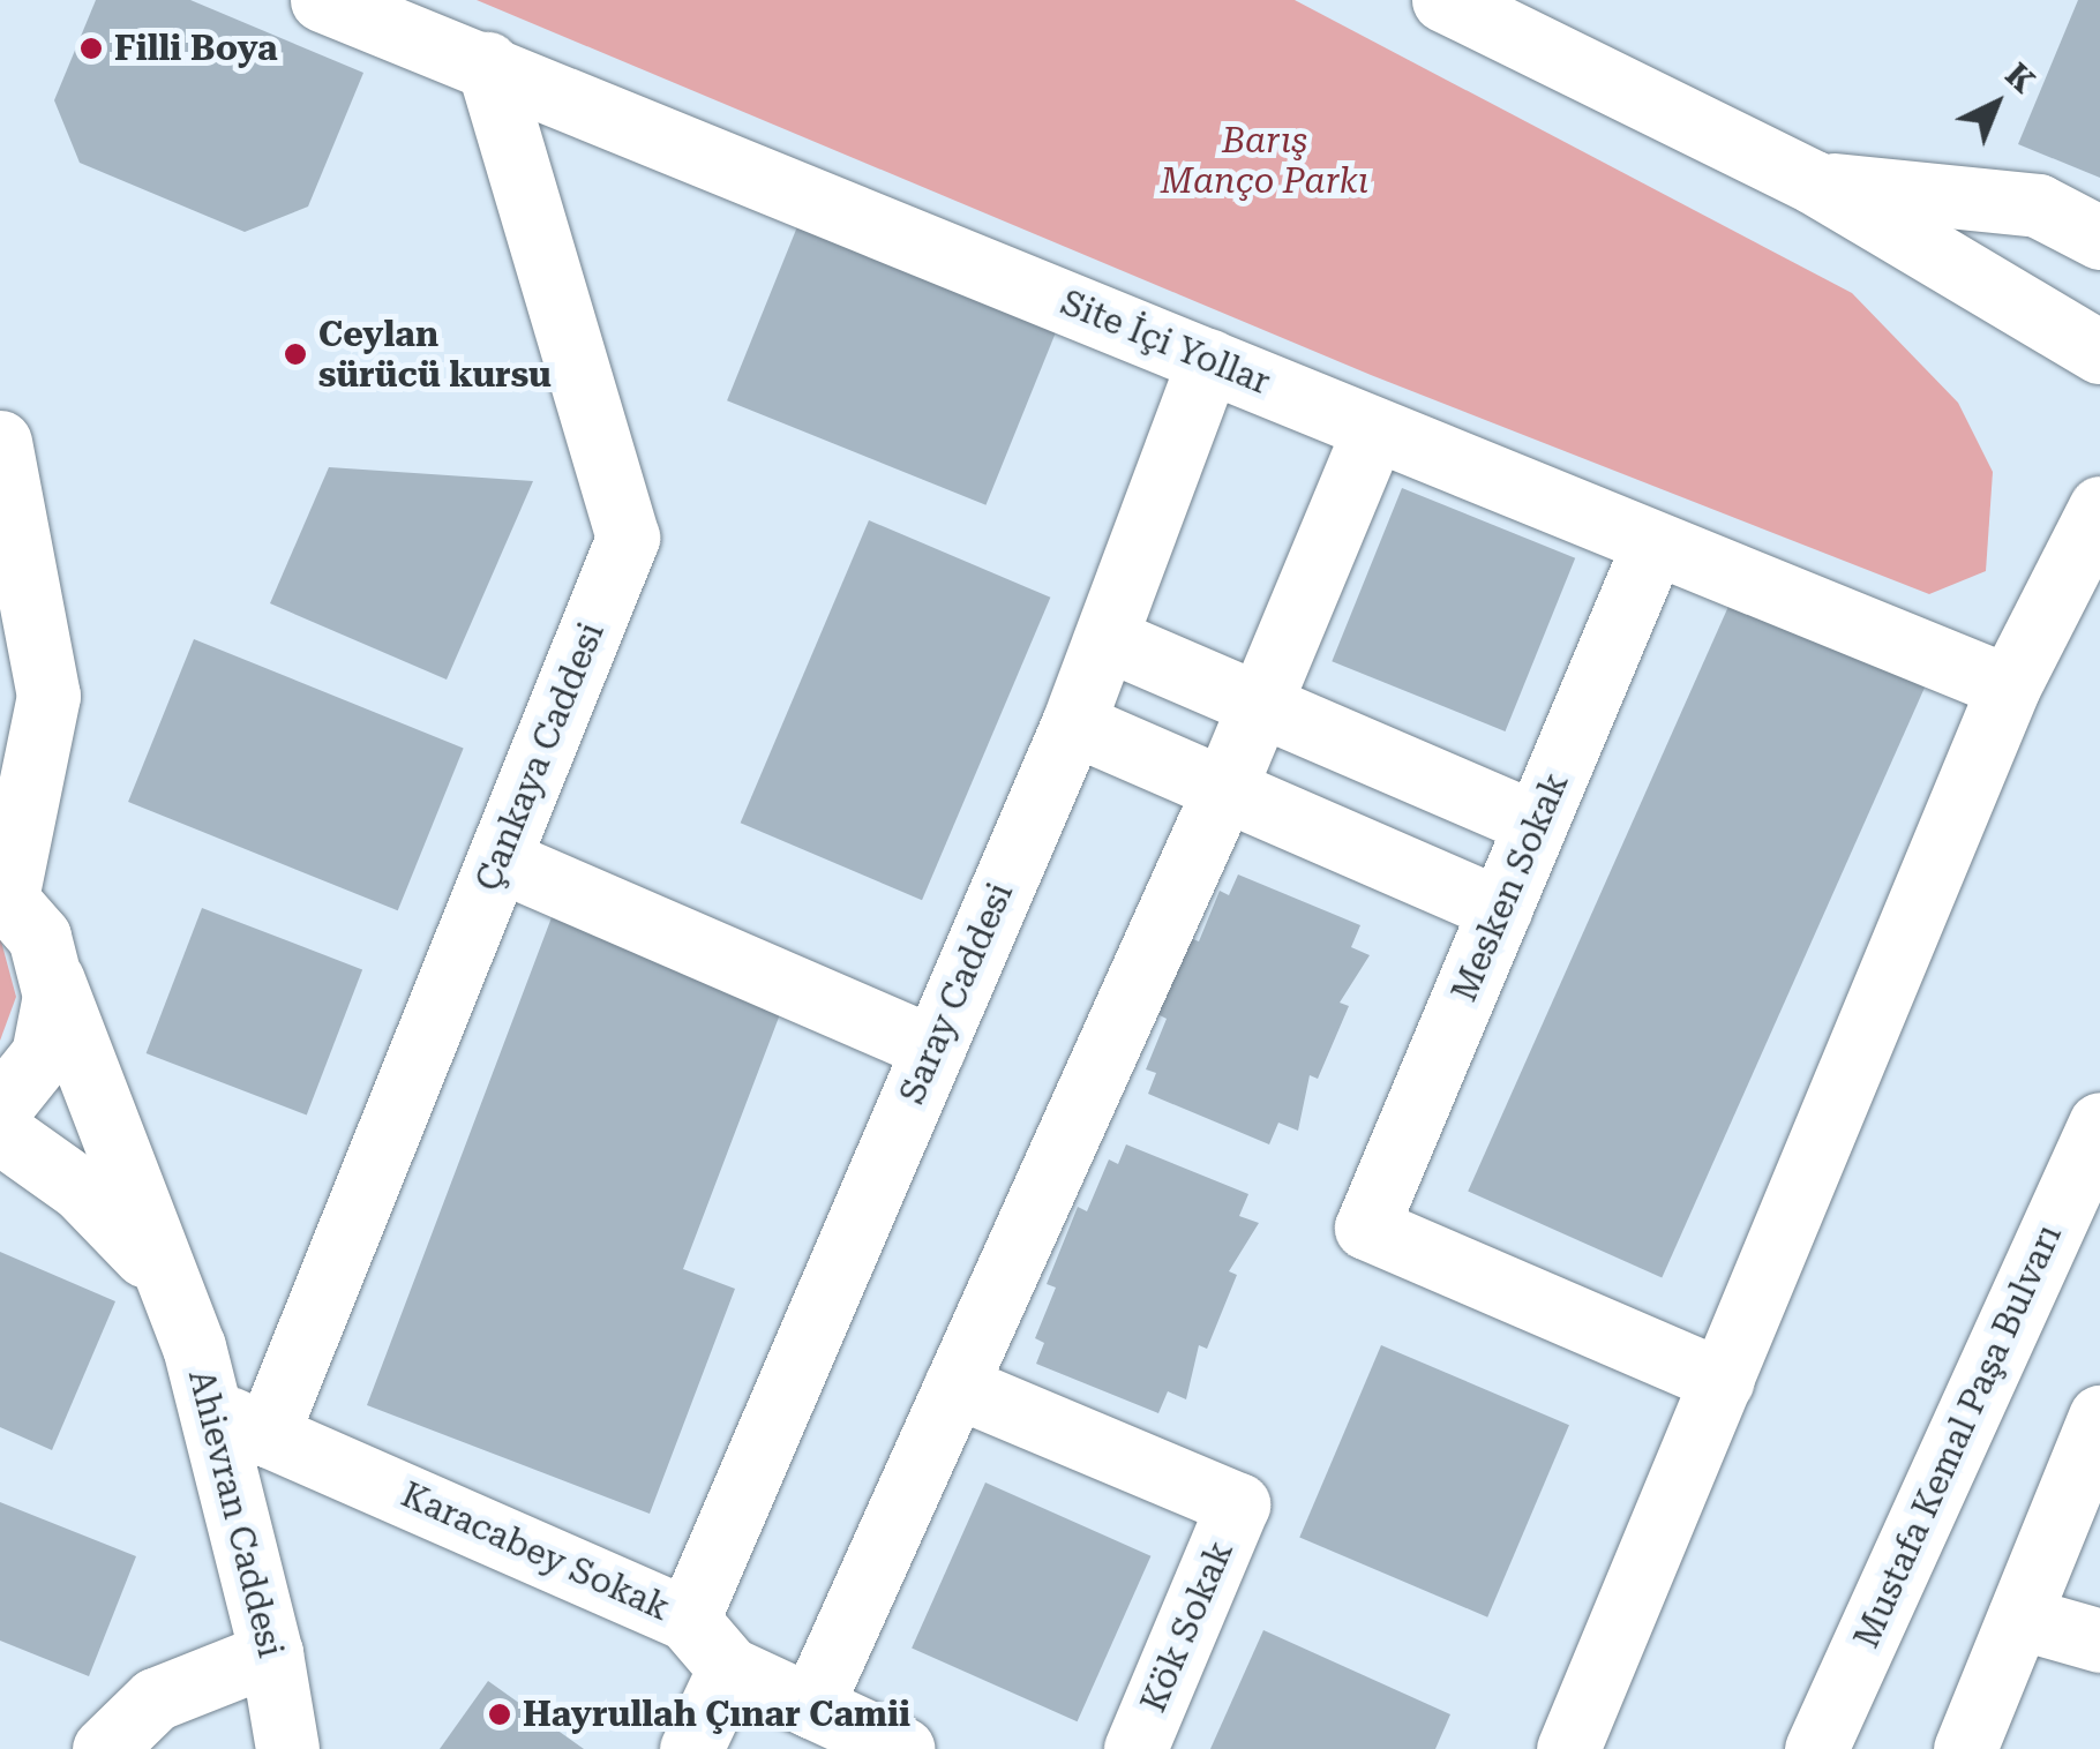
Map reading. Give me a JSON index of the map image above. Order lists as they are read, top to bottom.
{
  "streets": {
    "main road": [
      "Site İçi Yollar",
      "Çankaya Caddesi",
      "Mesken Sokak",
      "Saray Caddesi",
      "Mustafa Kemal Paşa Bulvarı",
      "Ahievran Caddesi",
      "Karacabey Sokak",
      "Kök Sokak"
    ]
  },
  "crossings": [
    ["Site İçi Yollar", "Çankaya Caddesi"],
    ["Site İçi Yollar", "Mesken Sokak"],
    ["Site İçi Yollar", "Saray Caddesi"],
    ["Çankaya Caddesi", "Karacabey Sokak"],
    ["Saray Caddesi", "Karacabey Sokak"],
    ["Ahievran Caddesi", "Karacabey Sokak"]
  ],
  "parks": ["Barış Manço Parkı"],
  "places": ["Filli Boya", "Ceylan sürücü kursu", "Hayrullah Çınar Camii"],
  "north": "top right"
}
